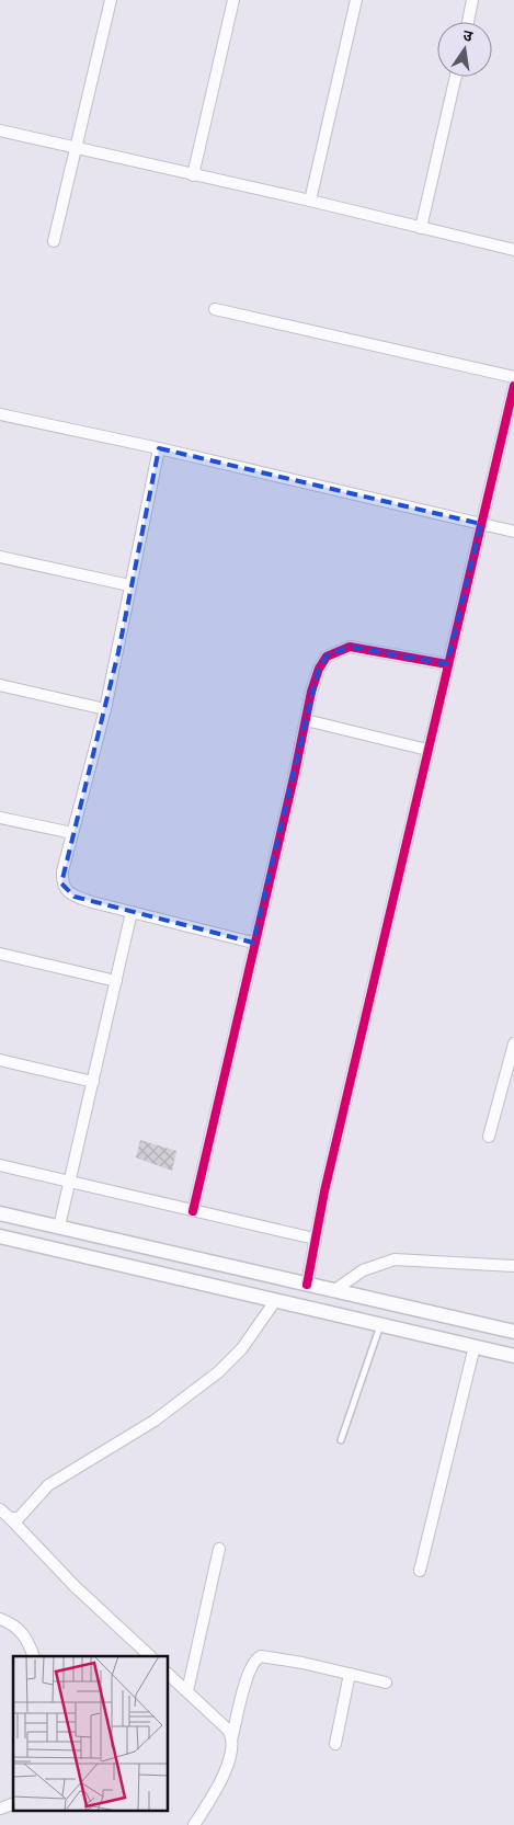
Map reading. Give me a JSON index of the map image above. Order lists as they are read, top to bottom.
{
  "north": "top"
}
